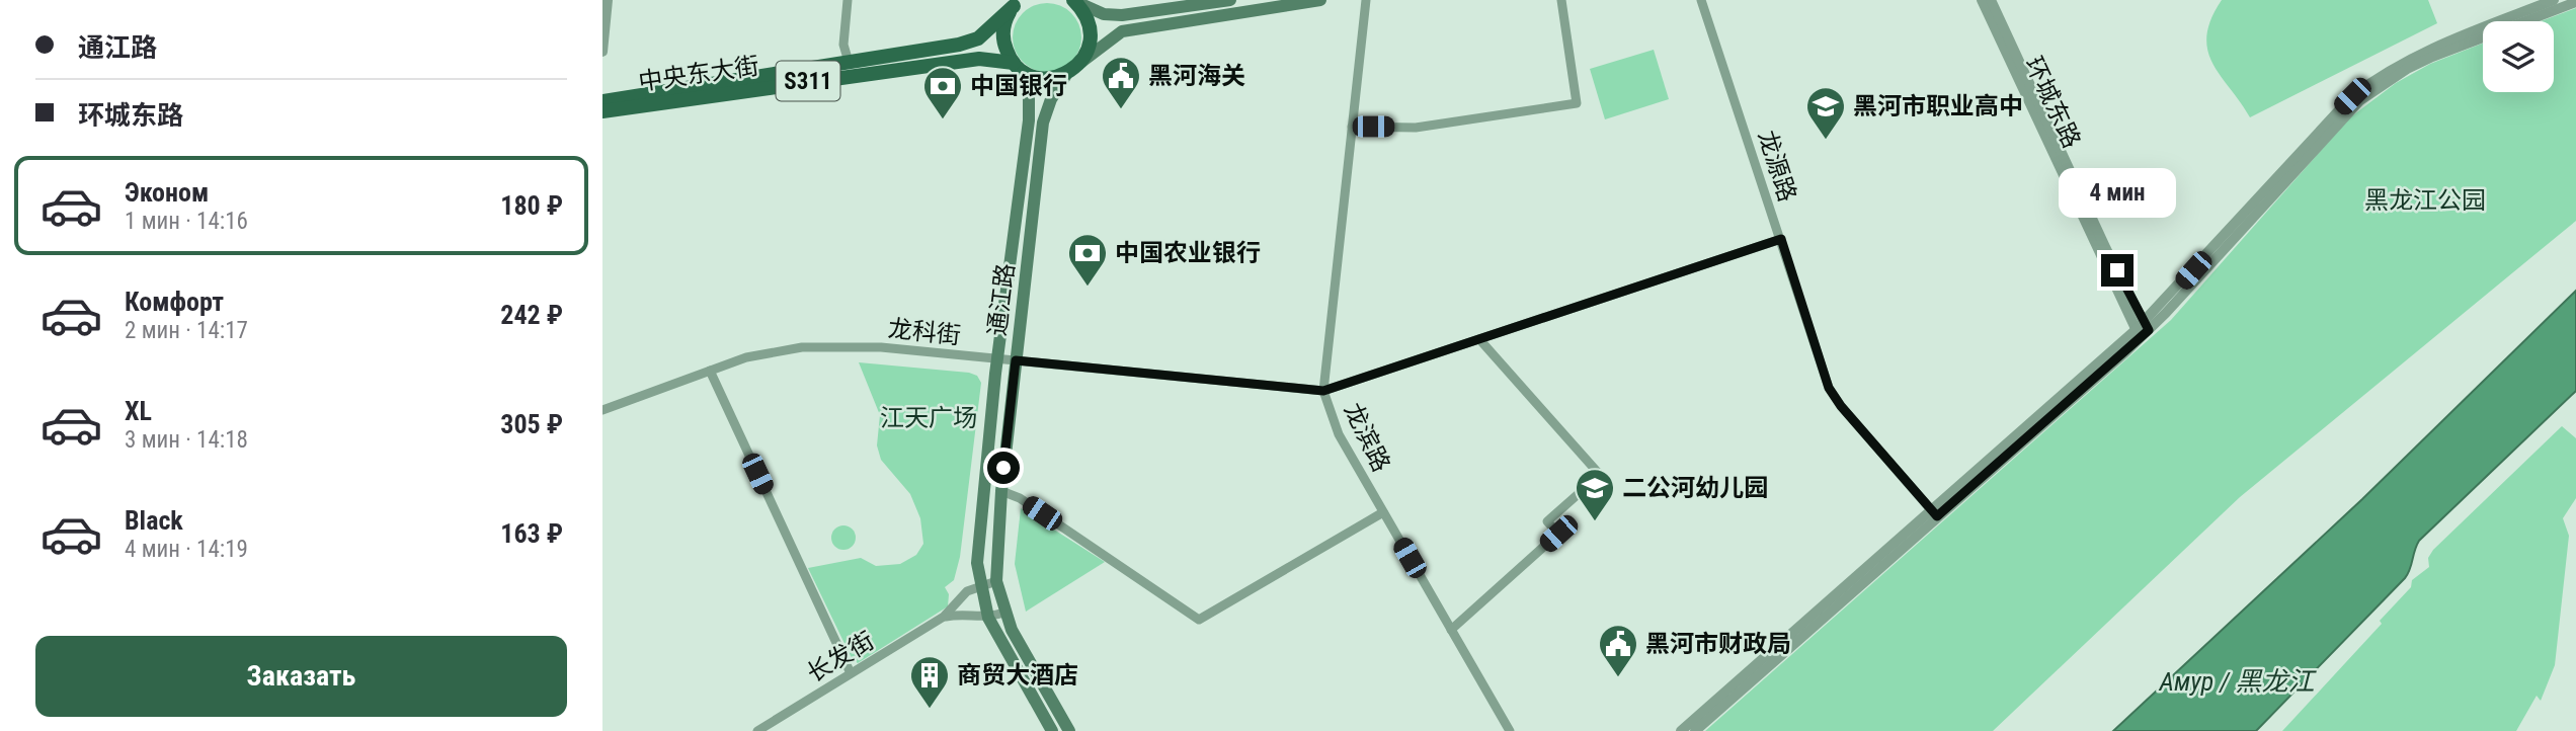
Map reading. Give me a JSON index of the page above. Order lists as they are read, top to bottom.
{
  "streets": {
    "main road": ["中央东大街", "S311", "通江路"],
    "street": [
      "环城东路",
      "龙源路",
      "龙科街",
      "龙滨路",
      "长发街"
    ]
  },
  "crossings": [
    ["中央东大街", "通江路"],
    ["龙源路", "龙科街"],
    ["通江路", "龙科街"],
    ["通江路", "长发街"],
    ["龙科街", "龙滨路"]
  ],
  "water": ["Амур / 黑龙江"],
  "parks": ["黑龙江公园", "江天广场"],
  "places": {
    "public building": ["黑河海关", "黑河市财政局"],
    "bank": ["中国银行", "中国农业银行"],
    "school or university": ["黑河市职业高中", "二公河幼儿园"],
    "building": ["商贸大酒店"]
  },
  "page": {
    "banner": ["通江路", "环城东路"],
    "list": [
      {
        "name": "Эконом",
        "note": "1 мин · 14:16",
        "value": "180 ₽"
      },
      {
        "name": "Комфорт",
        "note": "2 мин · 14:17",
        "value": "242 ₽"
      },
      {
        "name": "XL",
        "note": "3 мин · 14:18",
        "value": "305 ₽"
      },
      {
        "name": "Black",
        "note": "4 мин · 14:19",
        "value": "163 ₽"
      }
    ],
    "bubble": "4 мин",
    "buttons": "Заказать"
  }
}
